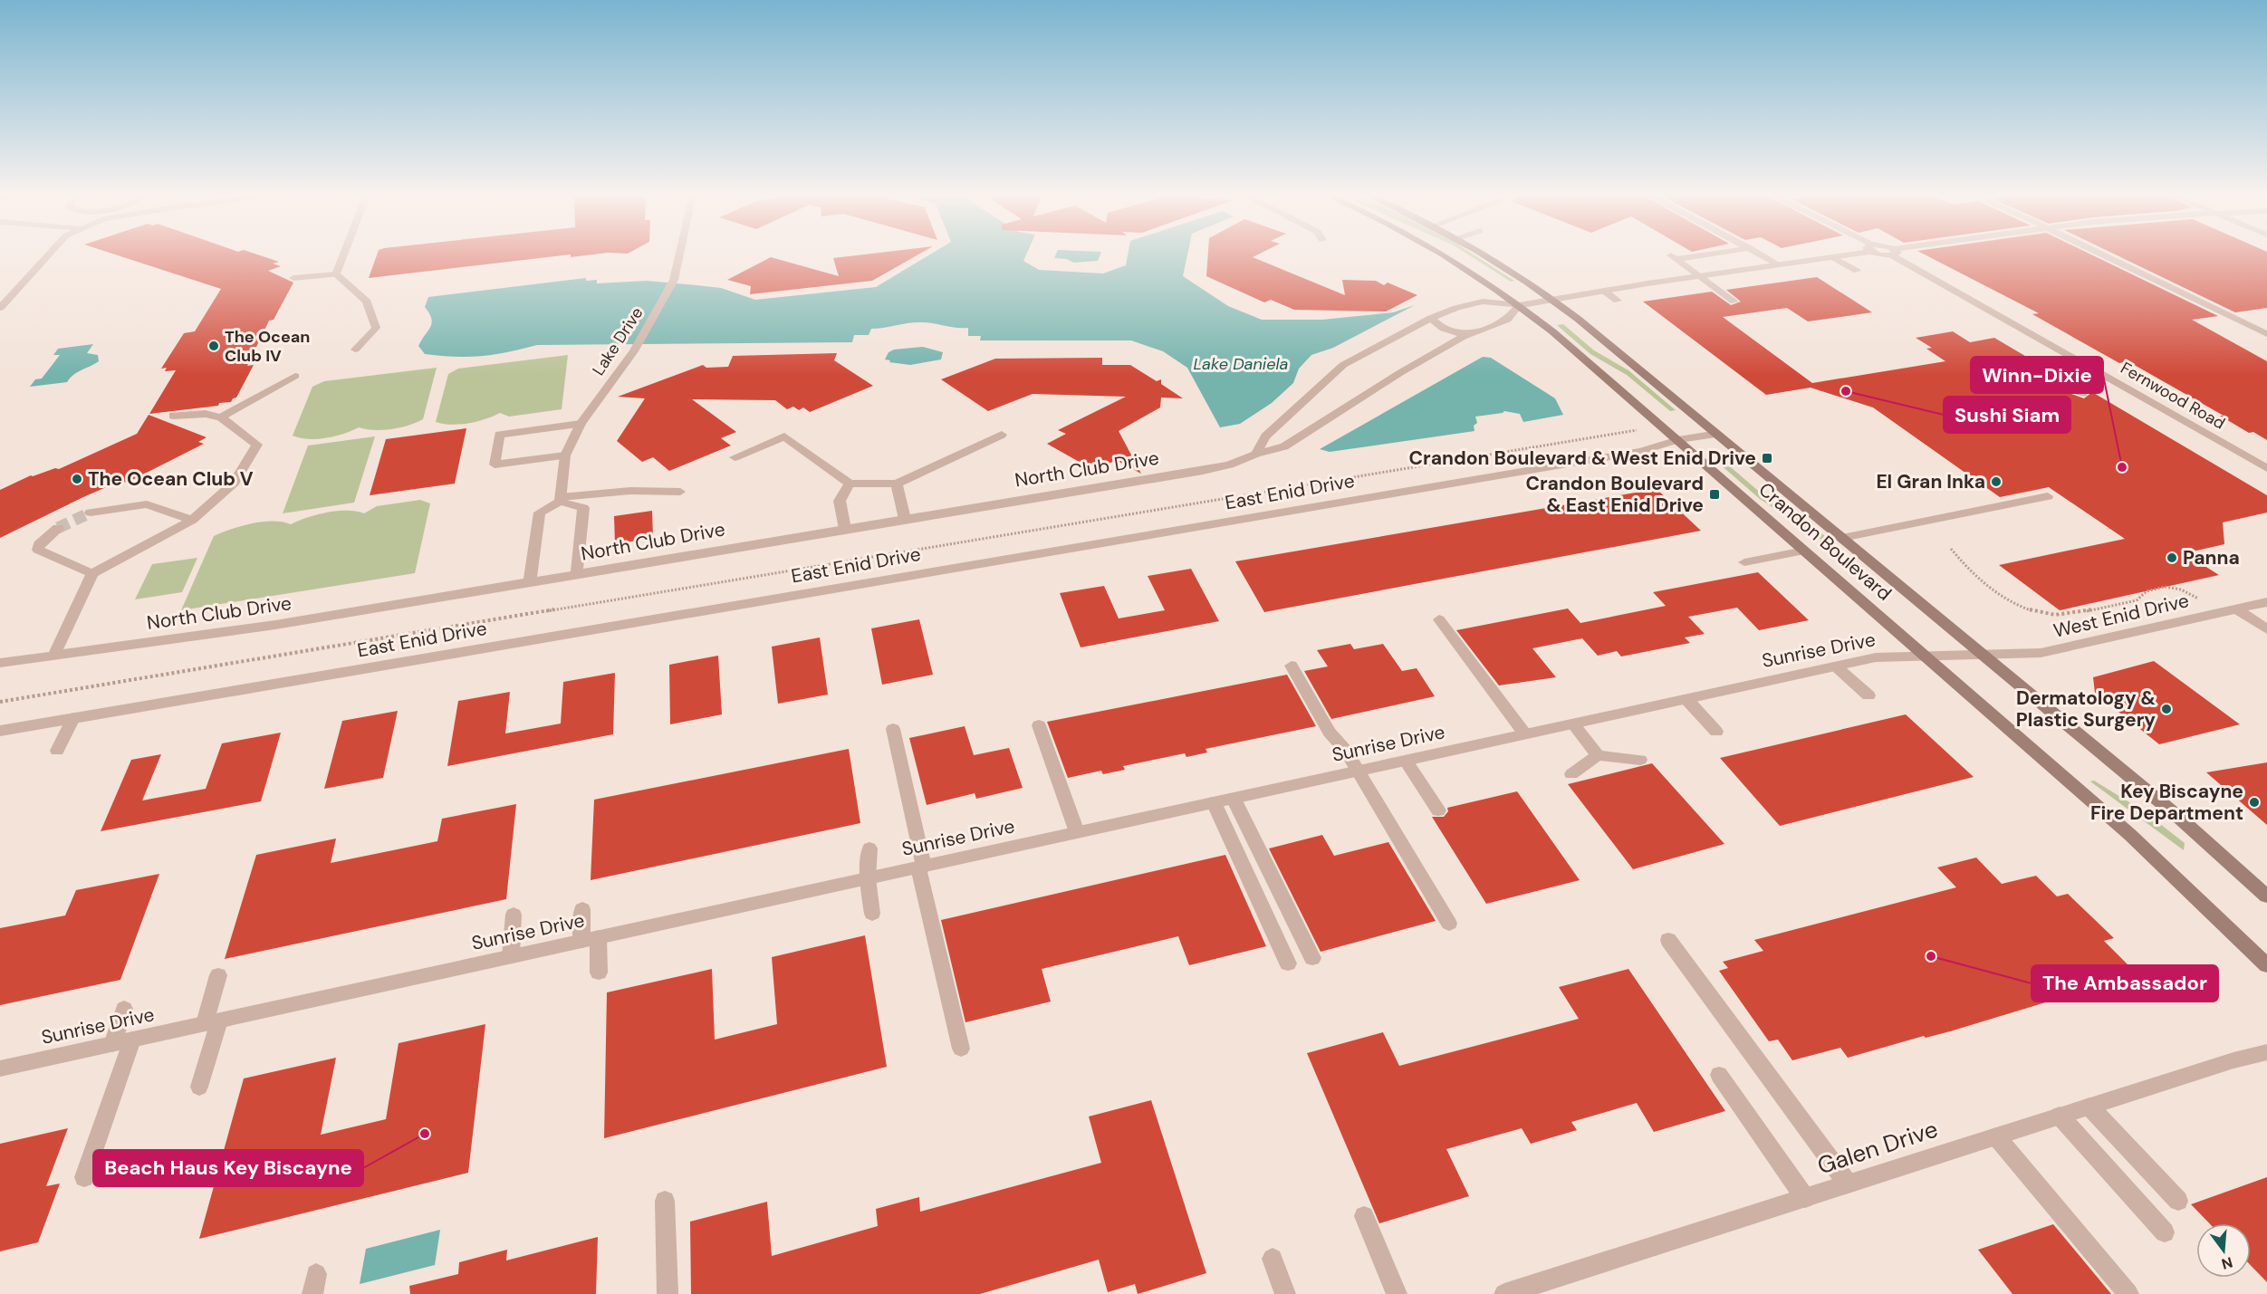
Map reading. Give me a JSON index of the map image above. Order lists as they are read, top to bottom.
{
  "streets": {
    "main road": ["Crandon Boulevard"],
    "street": [
      "Lake Drive",
      "Fernwood Road",
      "North Club Drive",
      "East Enid Drive",
      "West Enid Drive",
      "Sunrise Drive",
      "Galen Drive"
    ]
  },
  "crossings": [
    ["North Club Drive", "Crandon Boulevard"],
    ["East Enid Drive", "Crandon Boulevard"],
    ["Crandon Boulevard", "West Enid Drive"],
    ["Crandon Boulevard", "Sunrise Drive"],
    ["West Enid Drive", "Sunrise Drive"]
  ],
  "water": ["Lake Daniela"],
  "places": {
    "other": [
      "The Ocean Club IV",
      "Sushi Siam",
      "Winn-Dixie",
      "The Ocean Club V",
      "El Gran Inka",
      "Panna",
      "Dermatology & Plastic Surgery",
      "Key Biscayne Fire Department",
      "The Ambassador",
      "Beach Haus Key Biscayne"
    ],
    "transit": ["Crandon Boulevard & West Enid Drive", "Crandon Boulevard & East Enid Drive"]
  },
  "north": "bottom"
}
